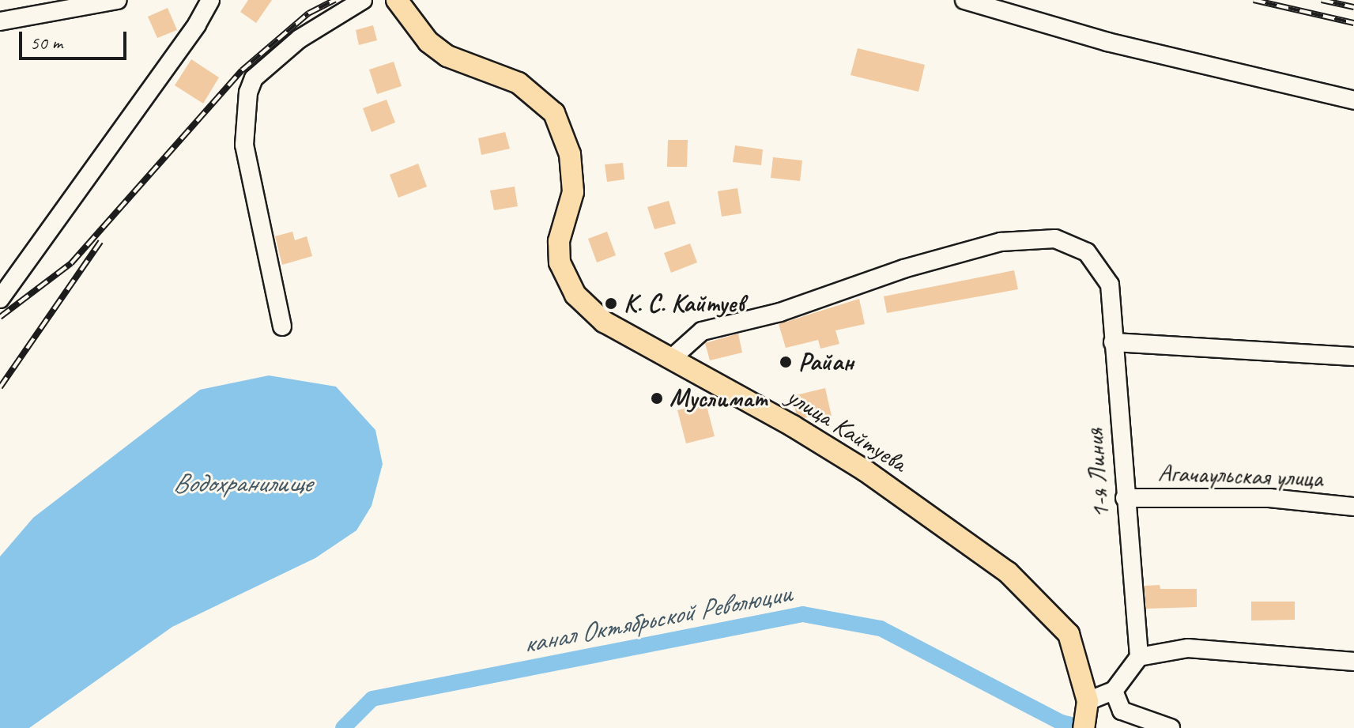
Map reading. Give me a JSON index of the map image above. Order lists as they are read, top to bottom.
{
  "streets": {
    "main road": ["улица Кайтуева"],
    "street": ["1-я Линия", "Агачаульская улица"]
  },
  "crossings": [
    ["улица Кайтуева", "1-я Линия"],
    ["1-я Линия", "Агачаульская улица"]
  ],
  "water": ["Водохранилище", "канал Октябрьской Революции"],
  "places": ["К. С. Кайтуев", "Райан", "Муслимат"],
  "scale_bar": "50 m"
}
